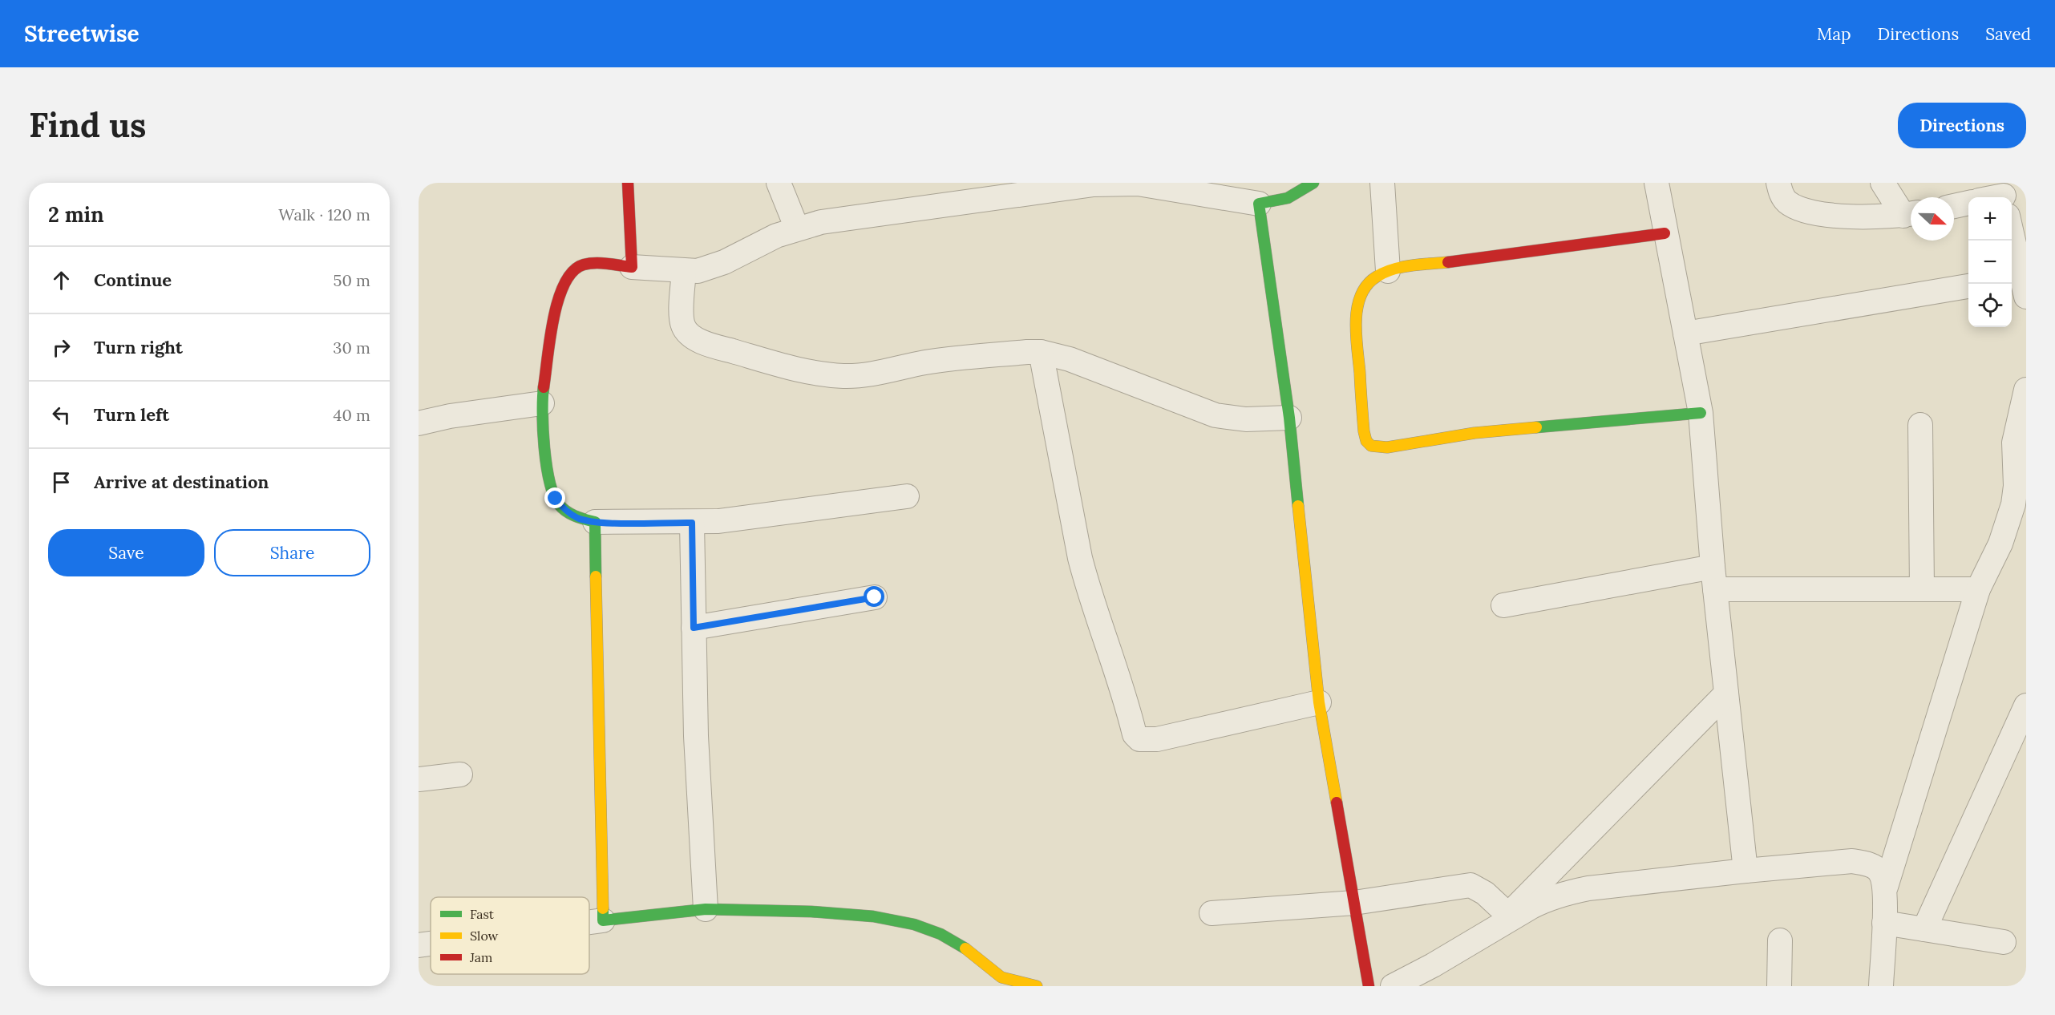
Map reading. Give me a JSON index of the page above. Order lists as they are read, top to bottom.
{
  "legend": ["Fast", "Slow", "Jam"],
  "north": "right",
  "page": {
    "header": "Streetwise",
    "nav": ["Map", "Directions", "Saved"],
    "buttons": [
      "Directions",
      ["Save", "Share"]
    ],
    "title": "Find us",
    "heading": ["2 min", "Walk · 120 m"],
    "map_buttons": ["+", "−"],
    "list": [
      ["Continue", "50 m"],
      ["Turn right", "30 m"],
      ["Turn left", "40 m"],
      "Arrive at destination"
    ]
  }
}
